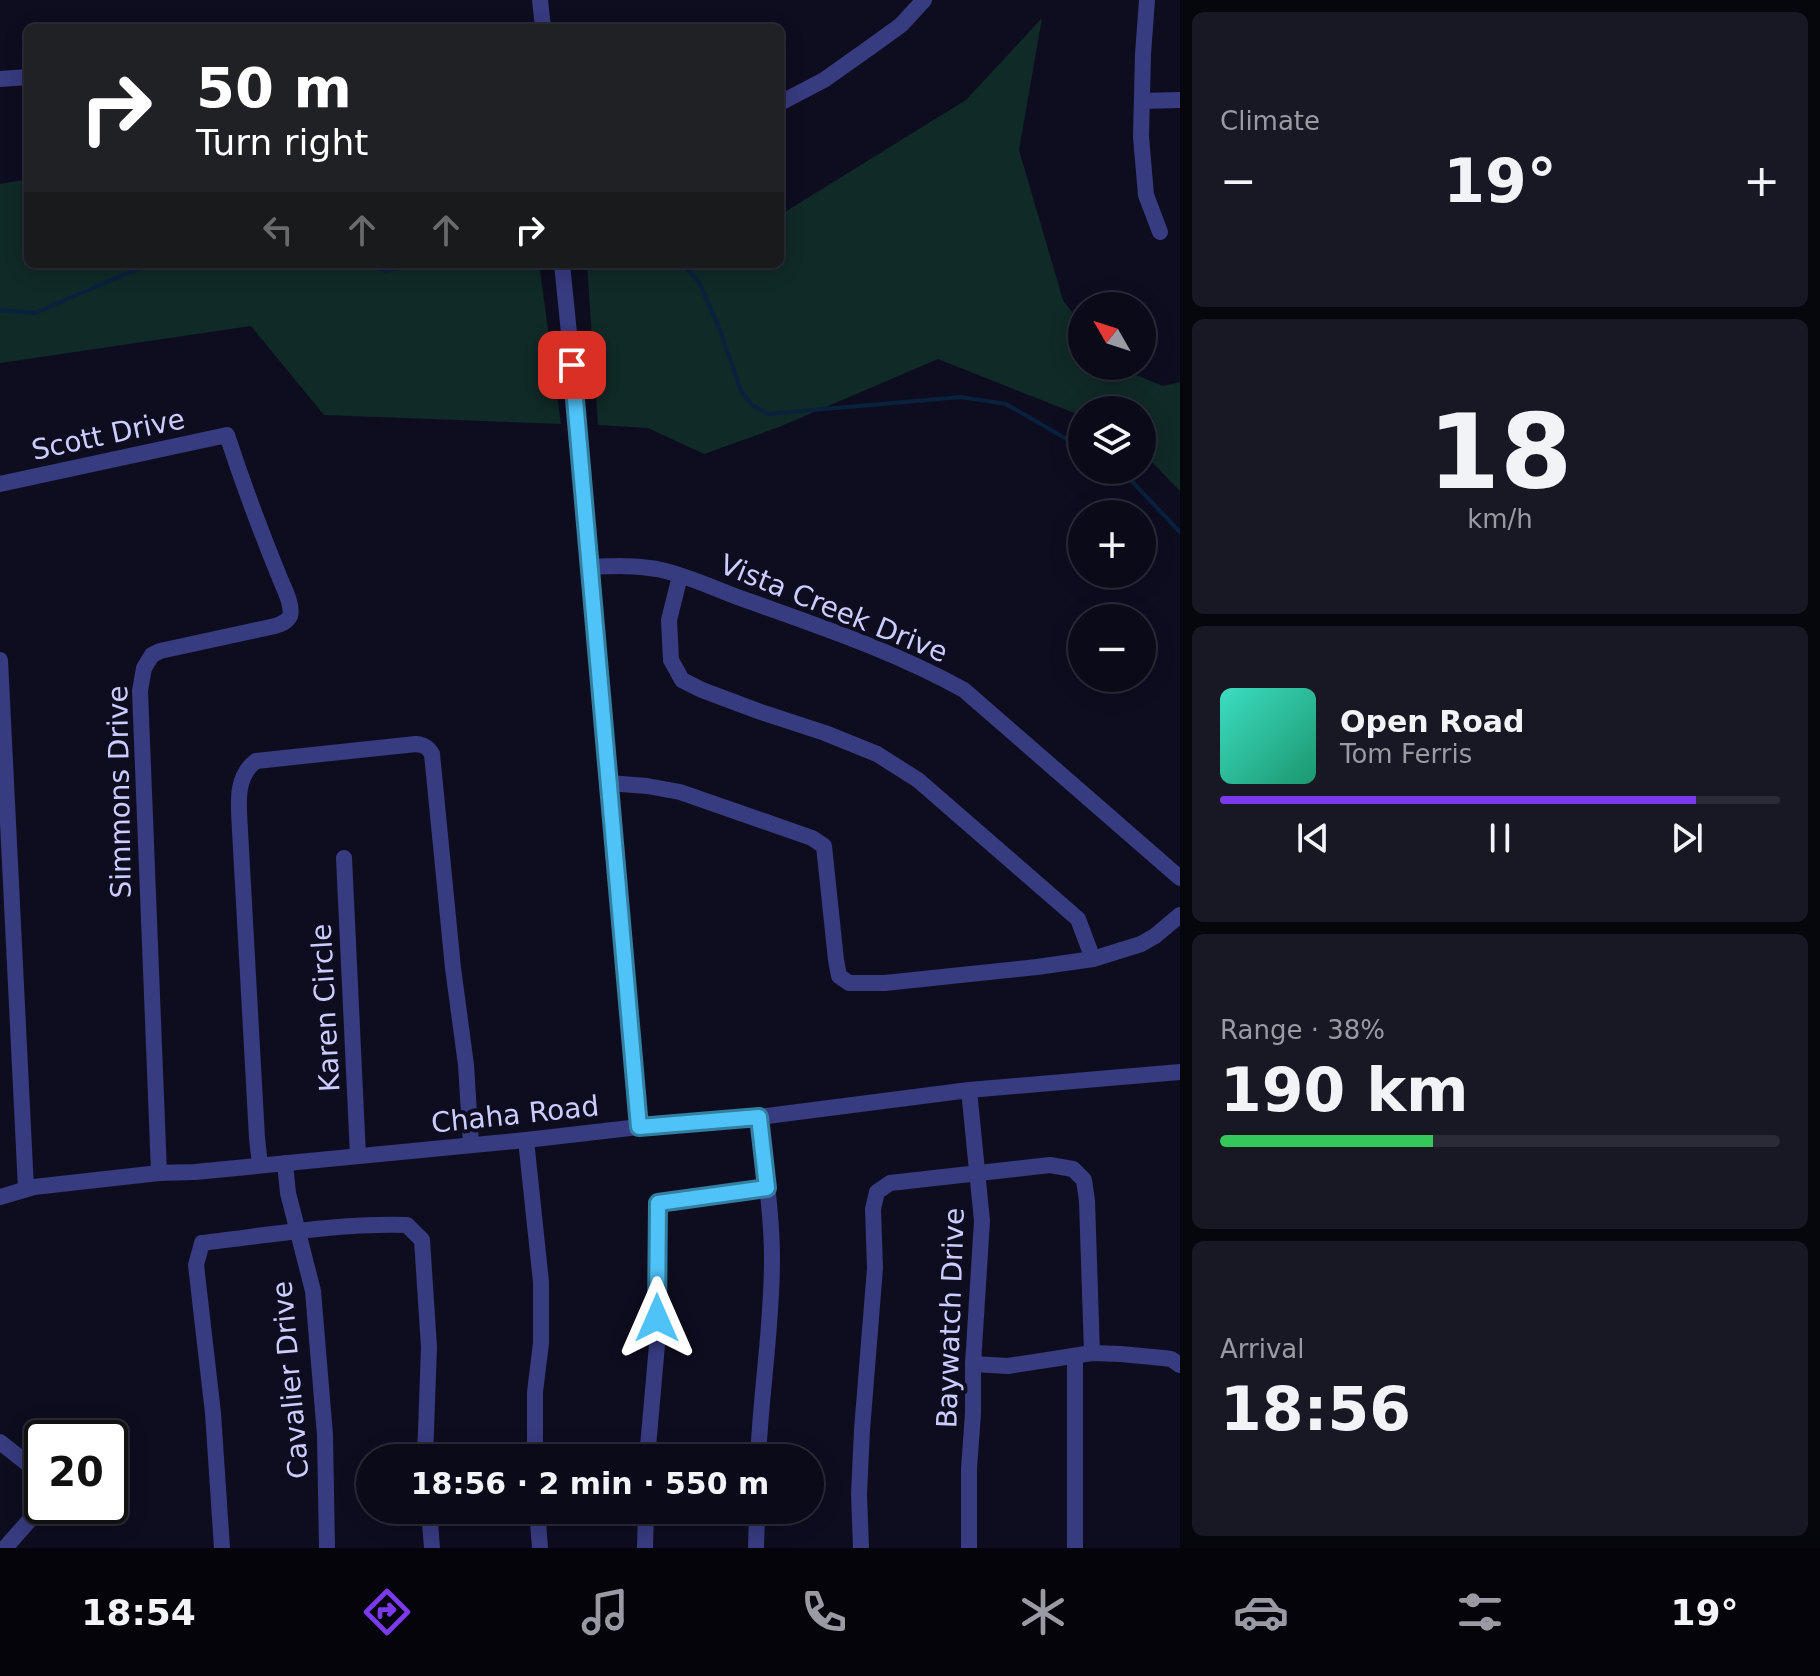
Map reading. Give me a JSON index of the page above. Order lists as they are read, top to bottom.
{
  "streets": {
    "street": [
      "Scott Drive",
      "Vista Creek Drive",
      "Simmons Drive",
      "Karen Circle",
      "Chaha Road",
      "Baywatch Drive",
      "Cavalier Drive"
    ]
  },
  "crossings": [
    ["Scott Drive", "Simmons Drive"],
    ["Simmons Drive", "Chaha Road"],
    ["Karen Circle", "Chaha Road"],
    ["Chaha Road", "Baywatch Drive"],
    ["Chaha Road", "Cavalier Drive"]
  ],
  "north": "top left",
  "page": {
    "tile": [
      "Climate",
      ["18", "km/h"],
      ["Range · 38%", "190 km"],
      ["Arrival", "18:56"]
    ],
    "turn": ["50 m", "Turn right"],
    "heat": ["−", "19°", "+"],
    "map_buttons": ["+", "−"],
    "song": ["Open Road", "Tom Ferris"],
    "limit": "20",
    "trip": "18:56 · 2 min · 550 m",
    "tabs": ["18:54", "19°"]
  }
}
